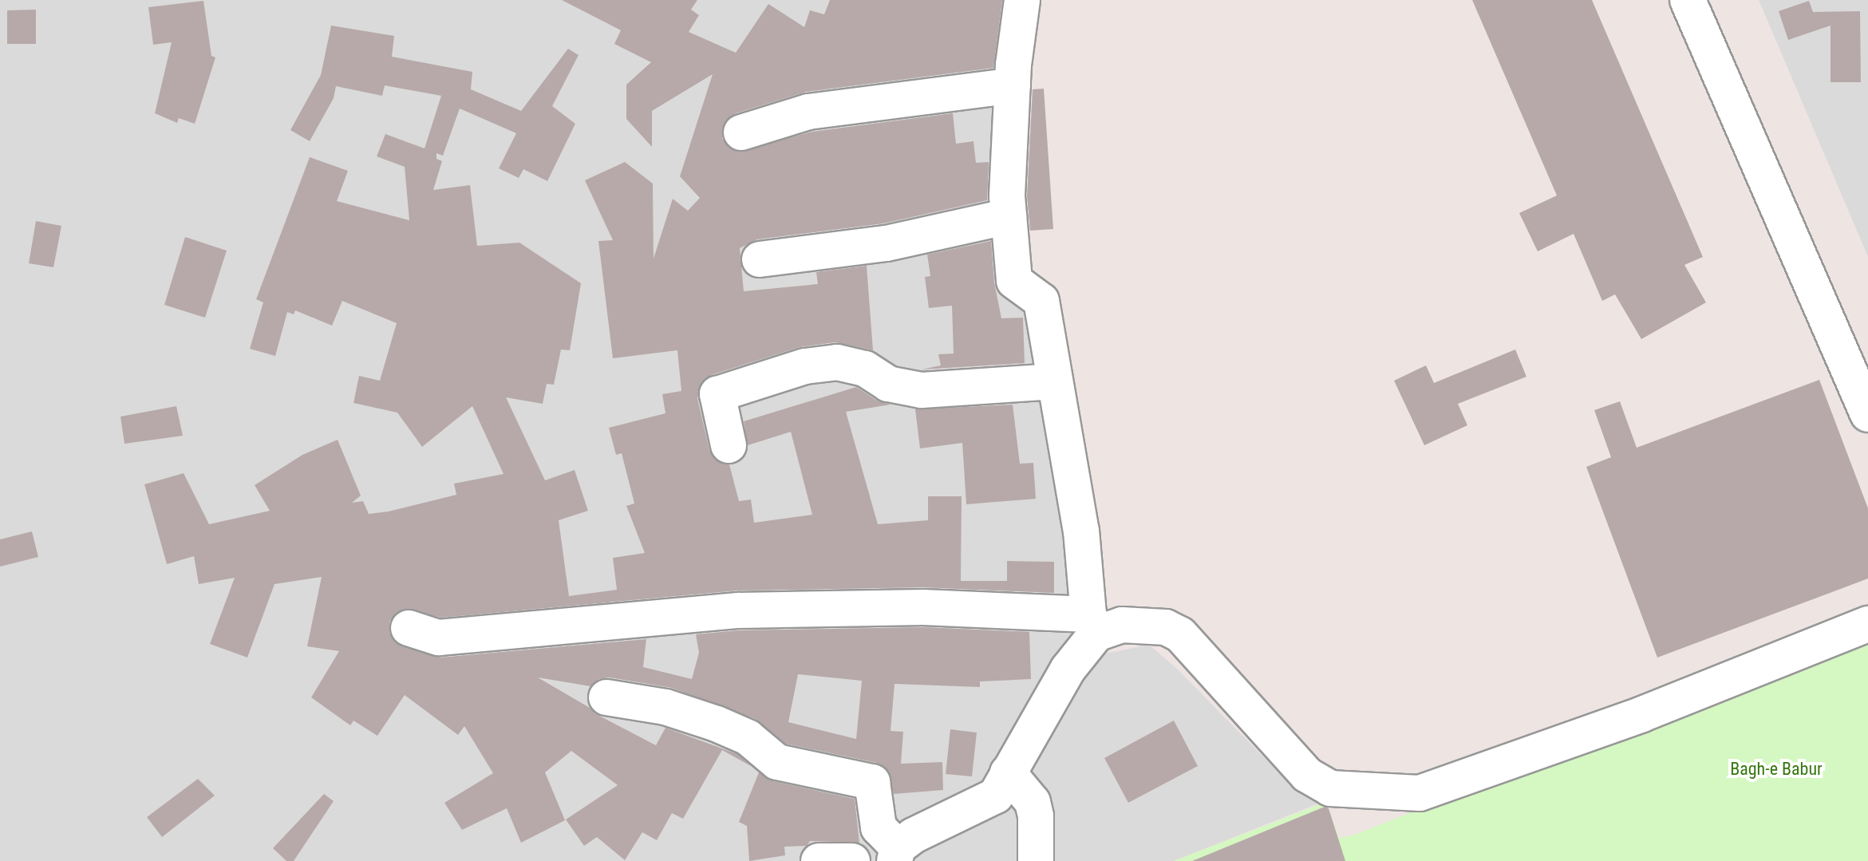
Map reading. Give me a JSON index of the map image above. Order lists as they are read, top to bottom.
{
  "parks": ["Bagh-e Babur"]
}
